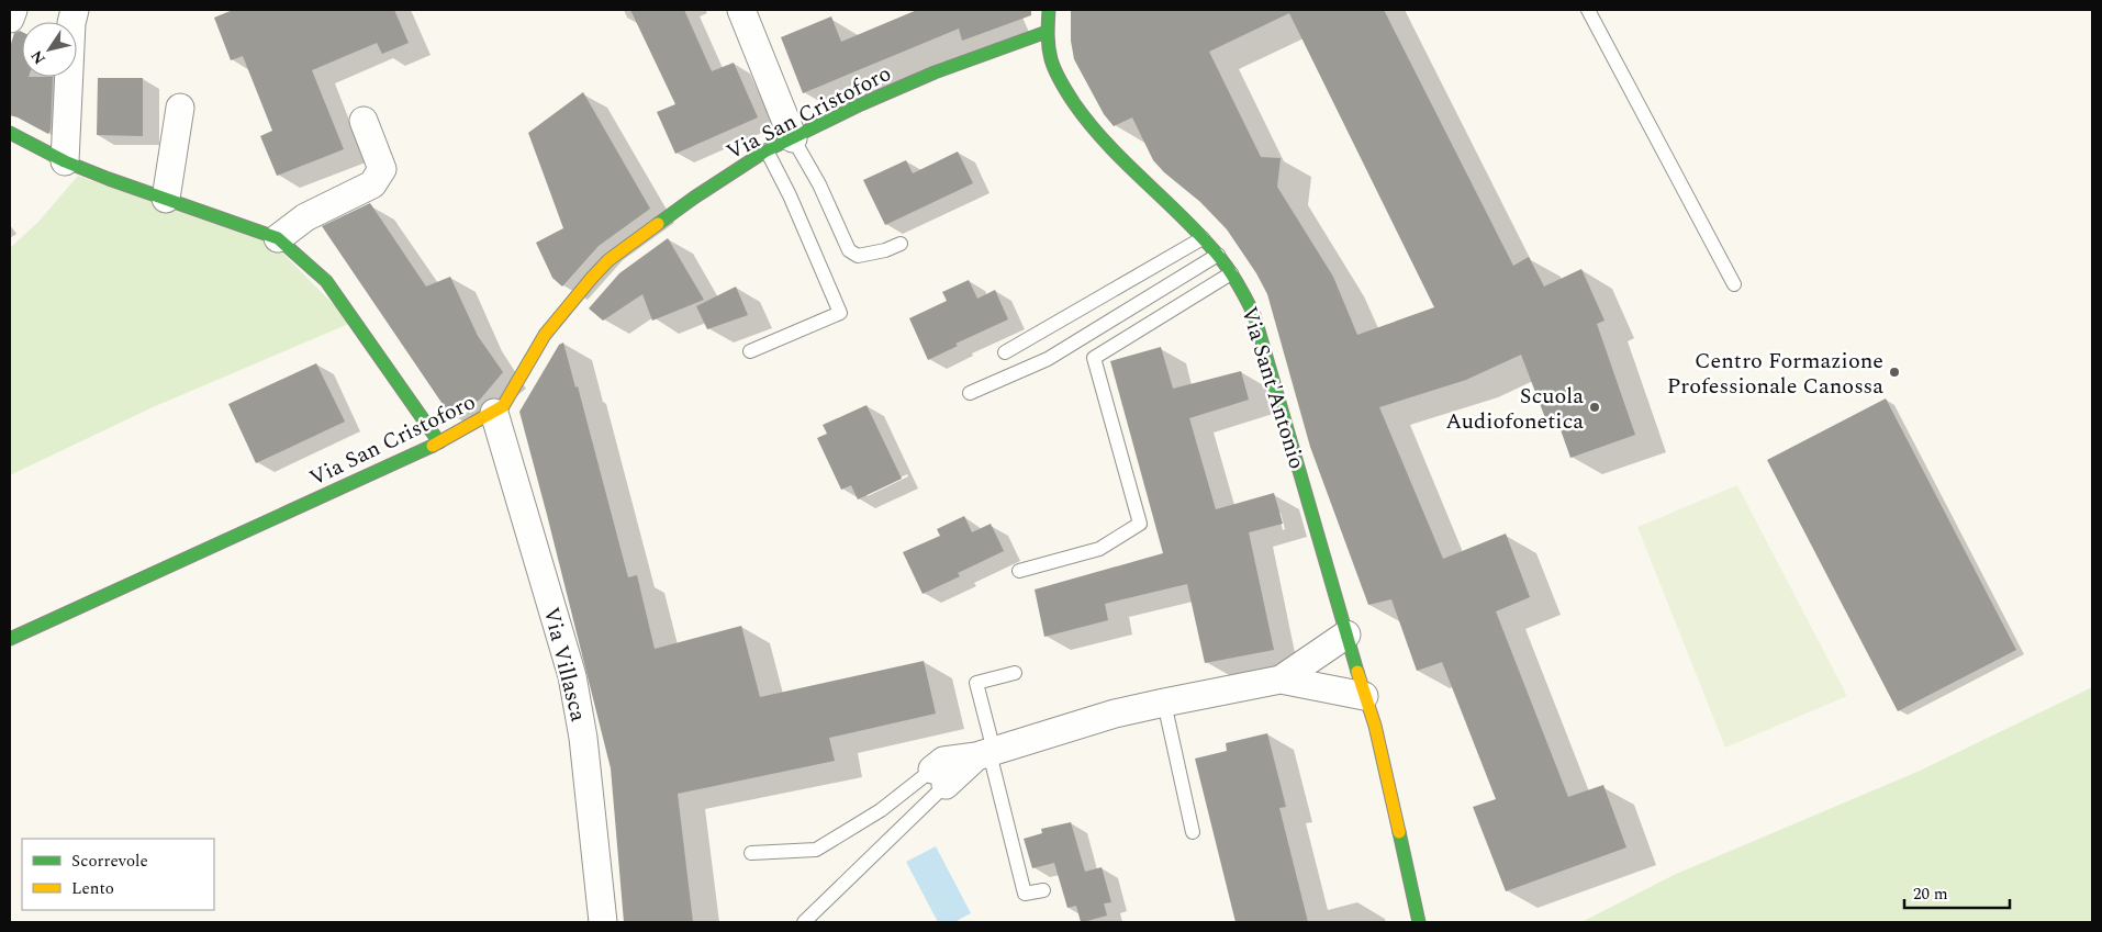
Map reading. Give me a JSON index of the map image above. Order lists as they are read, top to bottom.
{
  "streets": {
    "street": ["Via San Cristoforo", "Via Sant'Antonio", "Via Villasca"]
  },
  "crossings": [
    ["Via San Cristoforo", "Via Sant'Antonio"],
    ["Via San Cristoforo", "Via Villasca"]
  ],
  "places": ["Centro Formazione Professionale Canossa", "Scuola Audiofonetica"],
  "legend": ["Scorrevole", "Lento"],
  "scale_bar": "20 m",
  "north": "bottom left"
}
